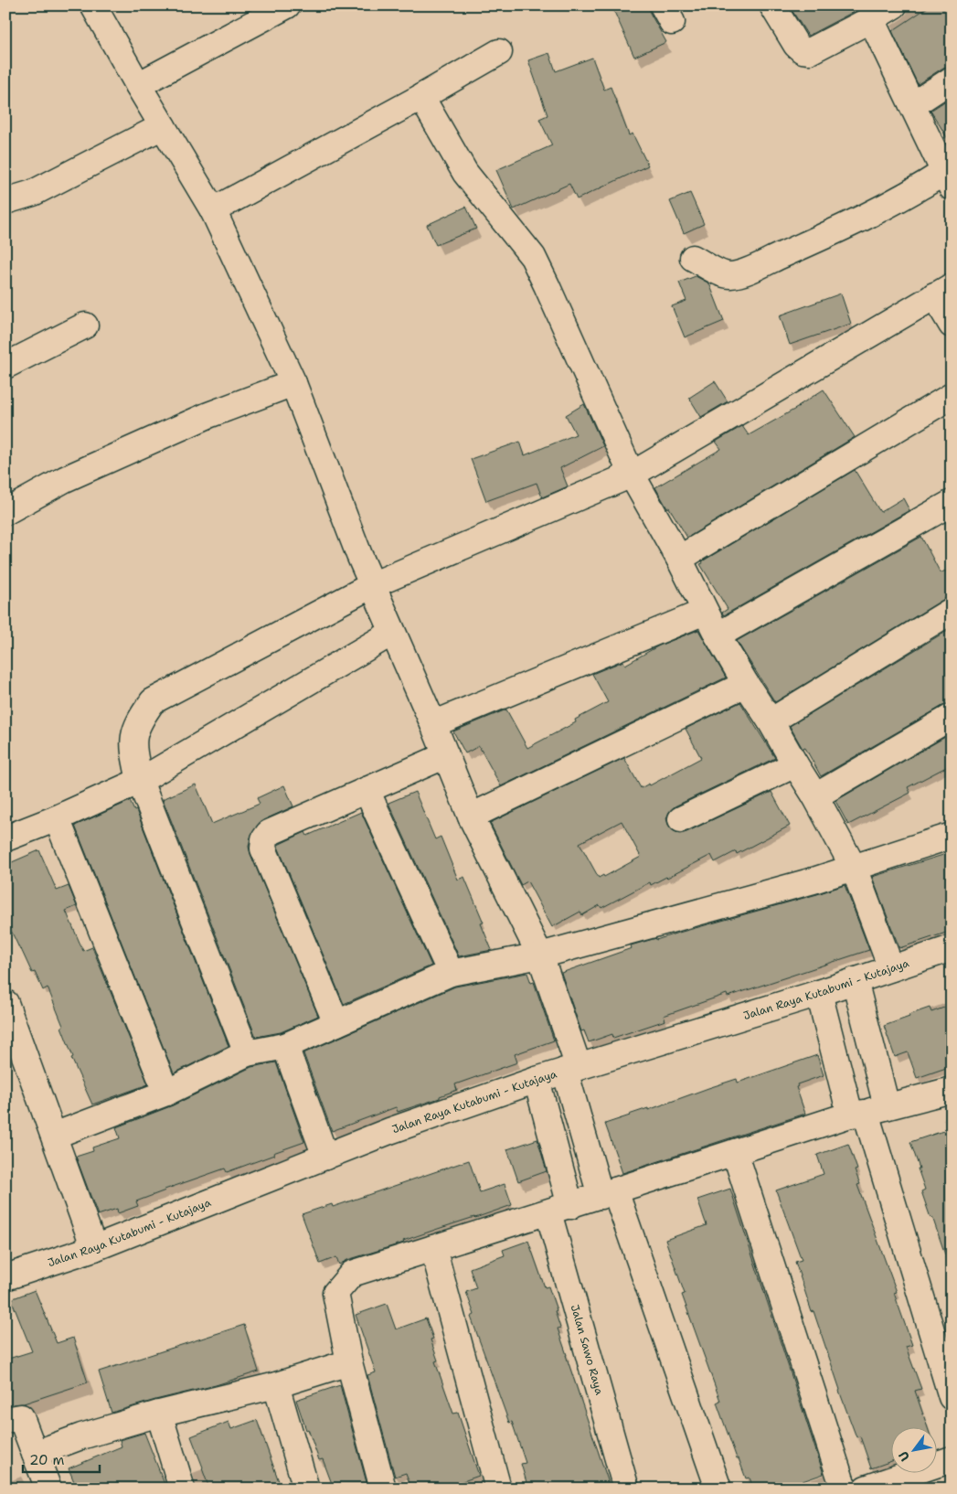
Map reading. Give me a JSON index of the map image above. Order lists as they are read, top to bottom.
{
  "streets": {
    "street": ["Jalan Raya Kutabumi - Kutajaya", "Jalan Sawo Raya"]
  },
  "crossings": [
    ["Jalan Raya Kutabumi - Kutajaya", "Jalan Sawo Raya"]
  ],
  "scale_bar": "20 m",
  "north": "bottom left"
}
